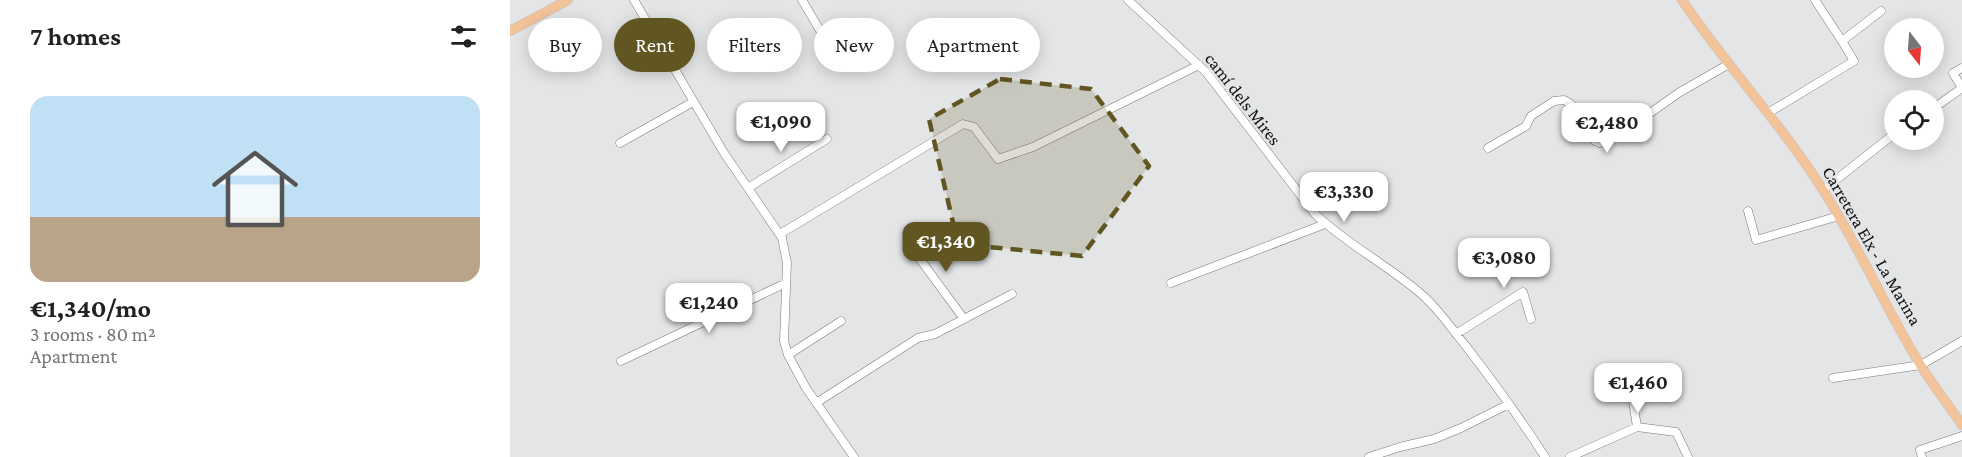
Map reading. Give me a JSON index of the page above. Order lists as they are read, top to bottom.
{
  "streets": {
    "main road": ["Carretera Elx - La Marina"],
    "street": ["camí dels Mires"]
  },
  "north": "bottom",
  "page": {
    "heading": "7 homes",
    "chip": [
      "Buy",
      "Rent",
      "Filters",
      "New",
      "Apartment"
    ],
    "list": [
      {
        "name": "€1,340/mo",
        "note": "3 rooms · 80 m² · Apartment"
      }
    ],
    "price": [
      "€1,090",
      "€2,480",
      "€3,330",
      "€1,340",
      "€3,080",
      "€1,240",
      "€1,460"
    ]
  }
}
